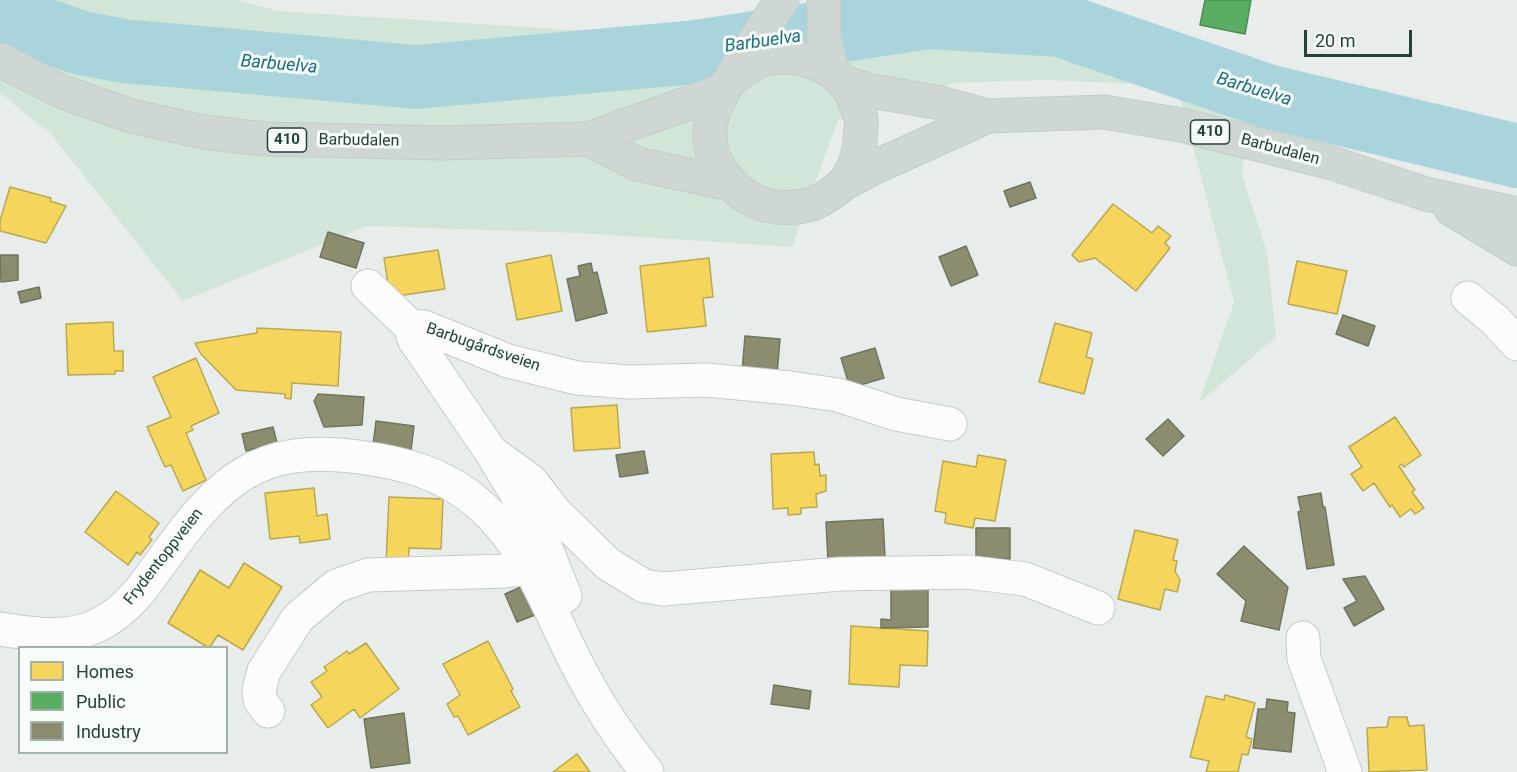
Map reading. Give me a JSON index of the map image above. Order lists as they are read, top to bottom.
{
  "streets": {
    "main road": ["410", "Barbudalen"],
    "street": ["Barbugårdsveien", "Frydentoppveien"]
  },
  "crossings": [
    ["410", "Barbudalen"]
  ],
  "water": ["Barbuelva"],
  "legend": ["Homes", "Public", "Industry"],
  "scale_bar": "20 m"
}
